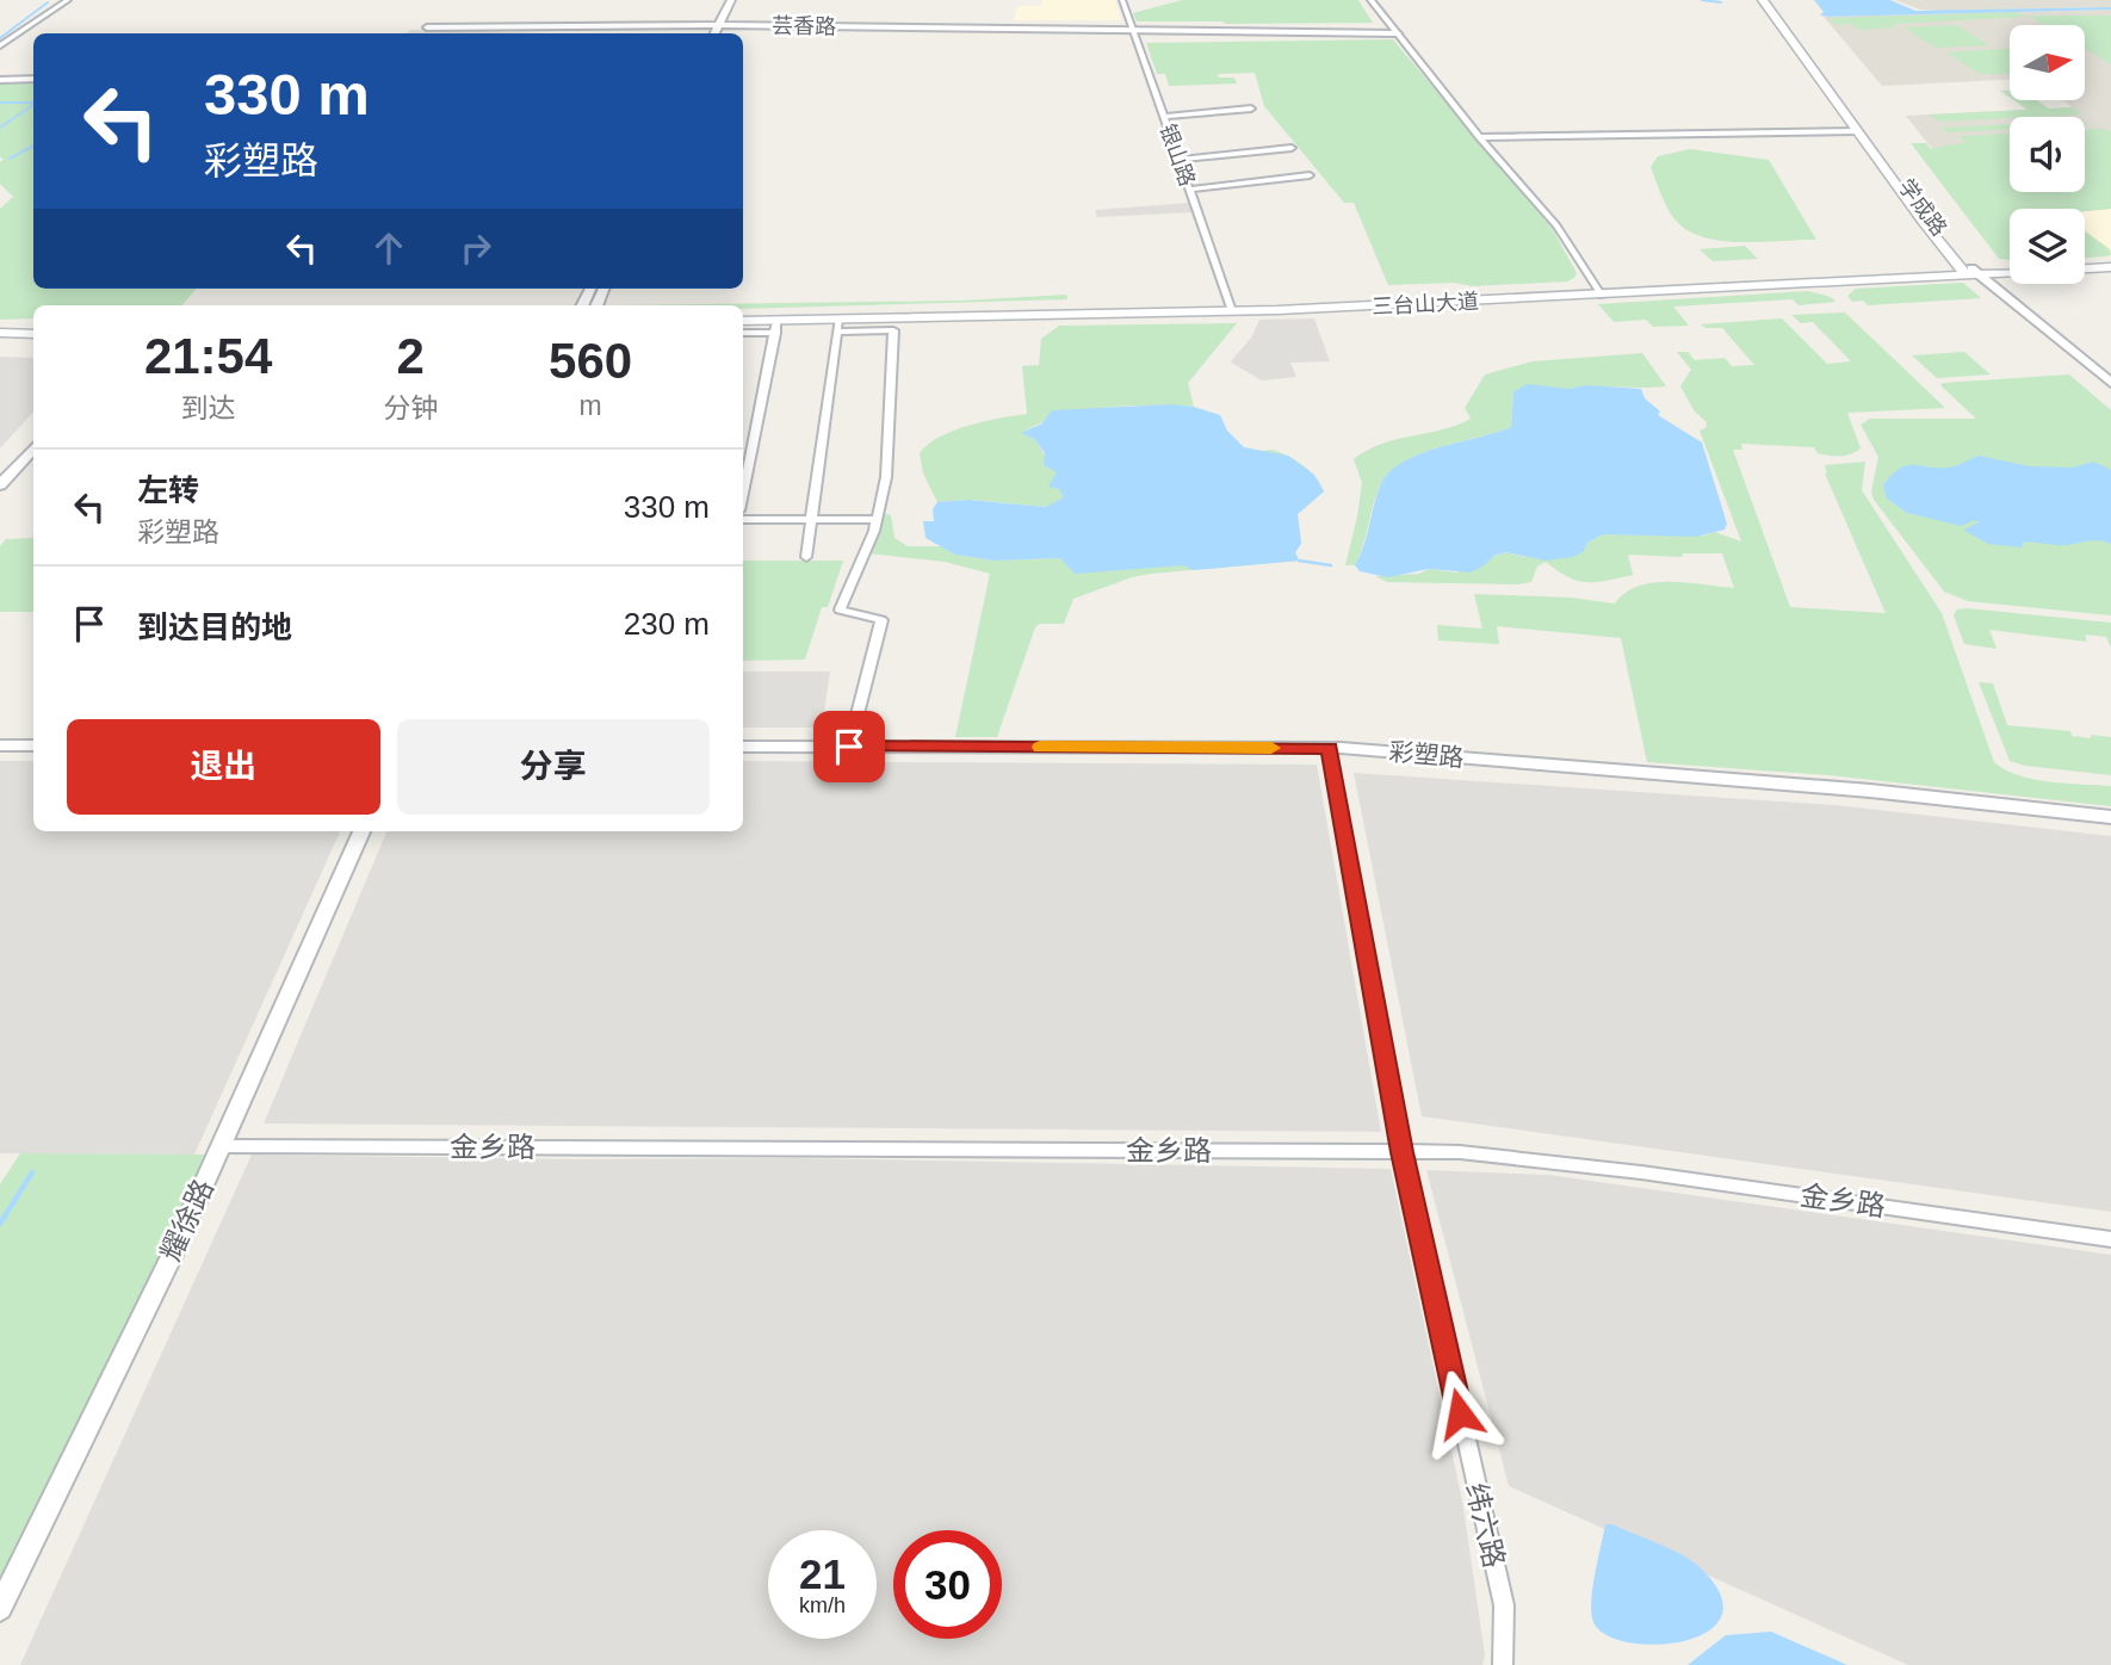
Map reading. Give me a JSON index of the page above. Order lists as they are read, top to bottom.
{
  "streets": {
    "main road": ["学成路", "三台山大道"],
    "street": [
      "芸香路",
      "银山路",
      "彩塑路",
      "金乡路",
      "耀徐路",
      "纬六路"
    ]
  },
  "crossings": [
    ["芸香路", "银山路"],
    ["银山路", "三台山大道"],
    ["学成路", "三台山大道"],
    ["彩塑路", "纬六路"],
    ["金乡路", "耀徐路"],
    ["金乡路", "纬六路"]
  ],
  "north": "right",
  "page": {
    "turn": ["330 m", "彩塑路"],
    "eta": [
      "21:54",
      "到达",
      "2",
      "分钟",
      "560",
      "m"
    ],
    "list": [
      {
        "name": "左转",
        "note": "彩塑路",
        "value": "330 m"
      },
      {
        "name": "到达目的地",
        "value": "230 m"
      }
    ],
    "buttons": ["退出", "分享"],
    "speed": "21 km/h",
    "limit": "30"
  }
}
